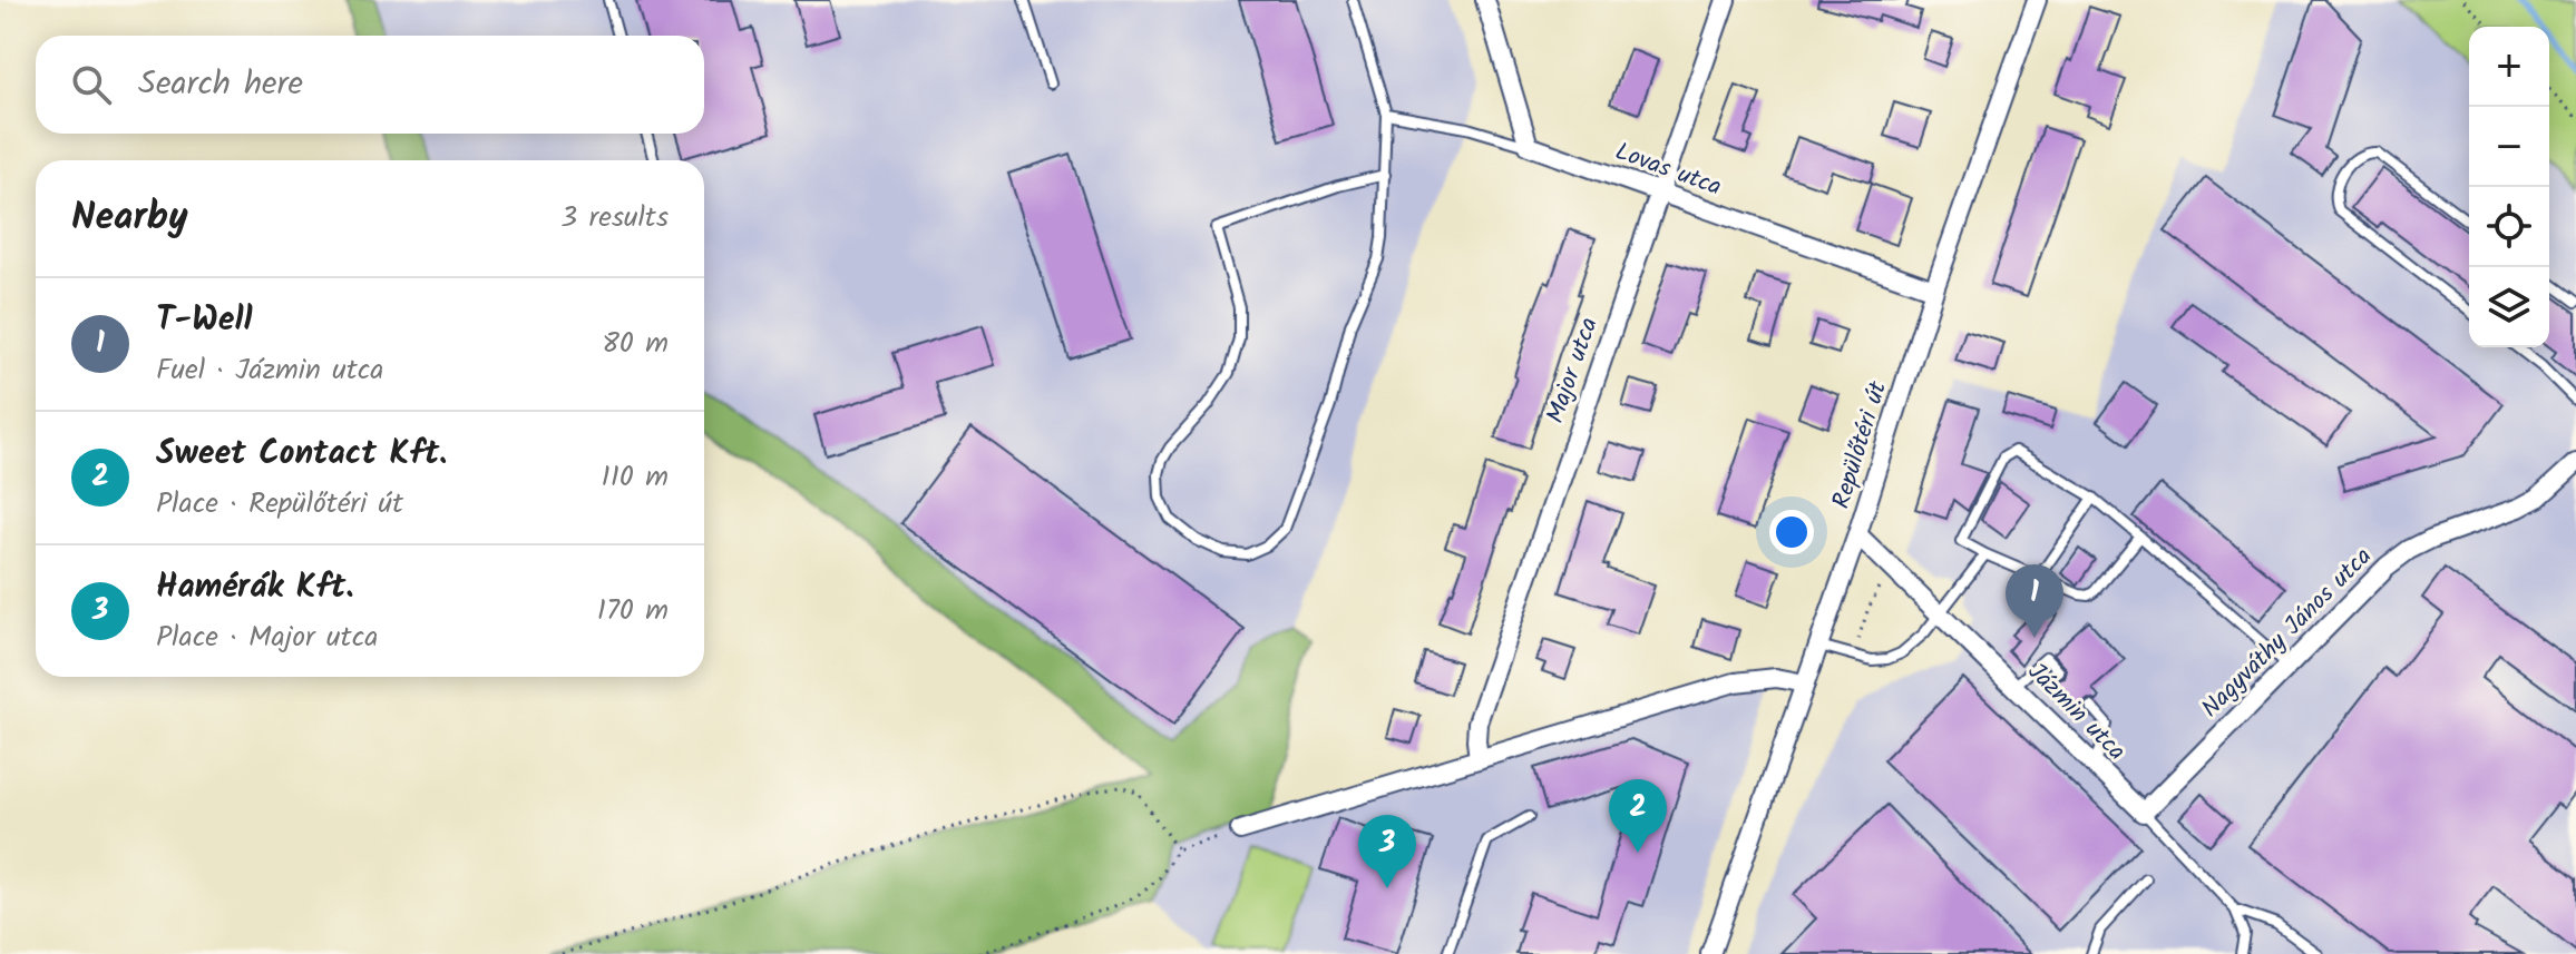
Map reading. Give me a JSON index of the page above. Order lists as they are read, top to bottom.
{
  "streets": {
    "street": [
      "Lovas utca",
      "Major utca",
      "Repülőtéri út",
      "Nagyváthy János utca",
      "Jázmin utca"
    ]
  },
  "crossings": [
    ["Lovas utca", "Major utca"],
    ["Lovas utca", "Repülőtéri út"],
    ["Repülőtéri út", "Jázmin utca"],
    ["Nagyváthy János utca", "Jázmin utca"]
  ],
  "page": {
    "map_buttons": ["+", "−"],
    "search": "Search here",
    "heading": ["Nearby", "3 results"],
    "list": [
      {
        "mark": "1",
        "name": "T-Well",
        "note": "Fuel · Jázmin utca",
        "value": "80 m"
      },
      {
        "mark": "2",
        "name": "Sweet Contact Kft.",
        "note": "Place · Repülőtéri út",
        "value": "110 m"
      },
      {
        "mark": "3",
        "name": "Hamérák Kft.",
        "note": "Place · Major utca",
        "value": "170 m"
      }
    ],
    "pins": ["1", "2", "3"]
  }
}
